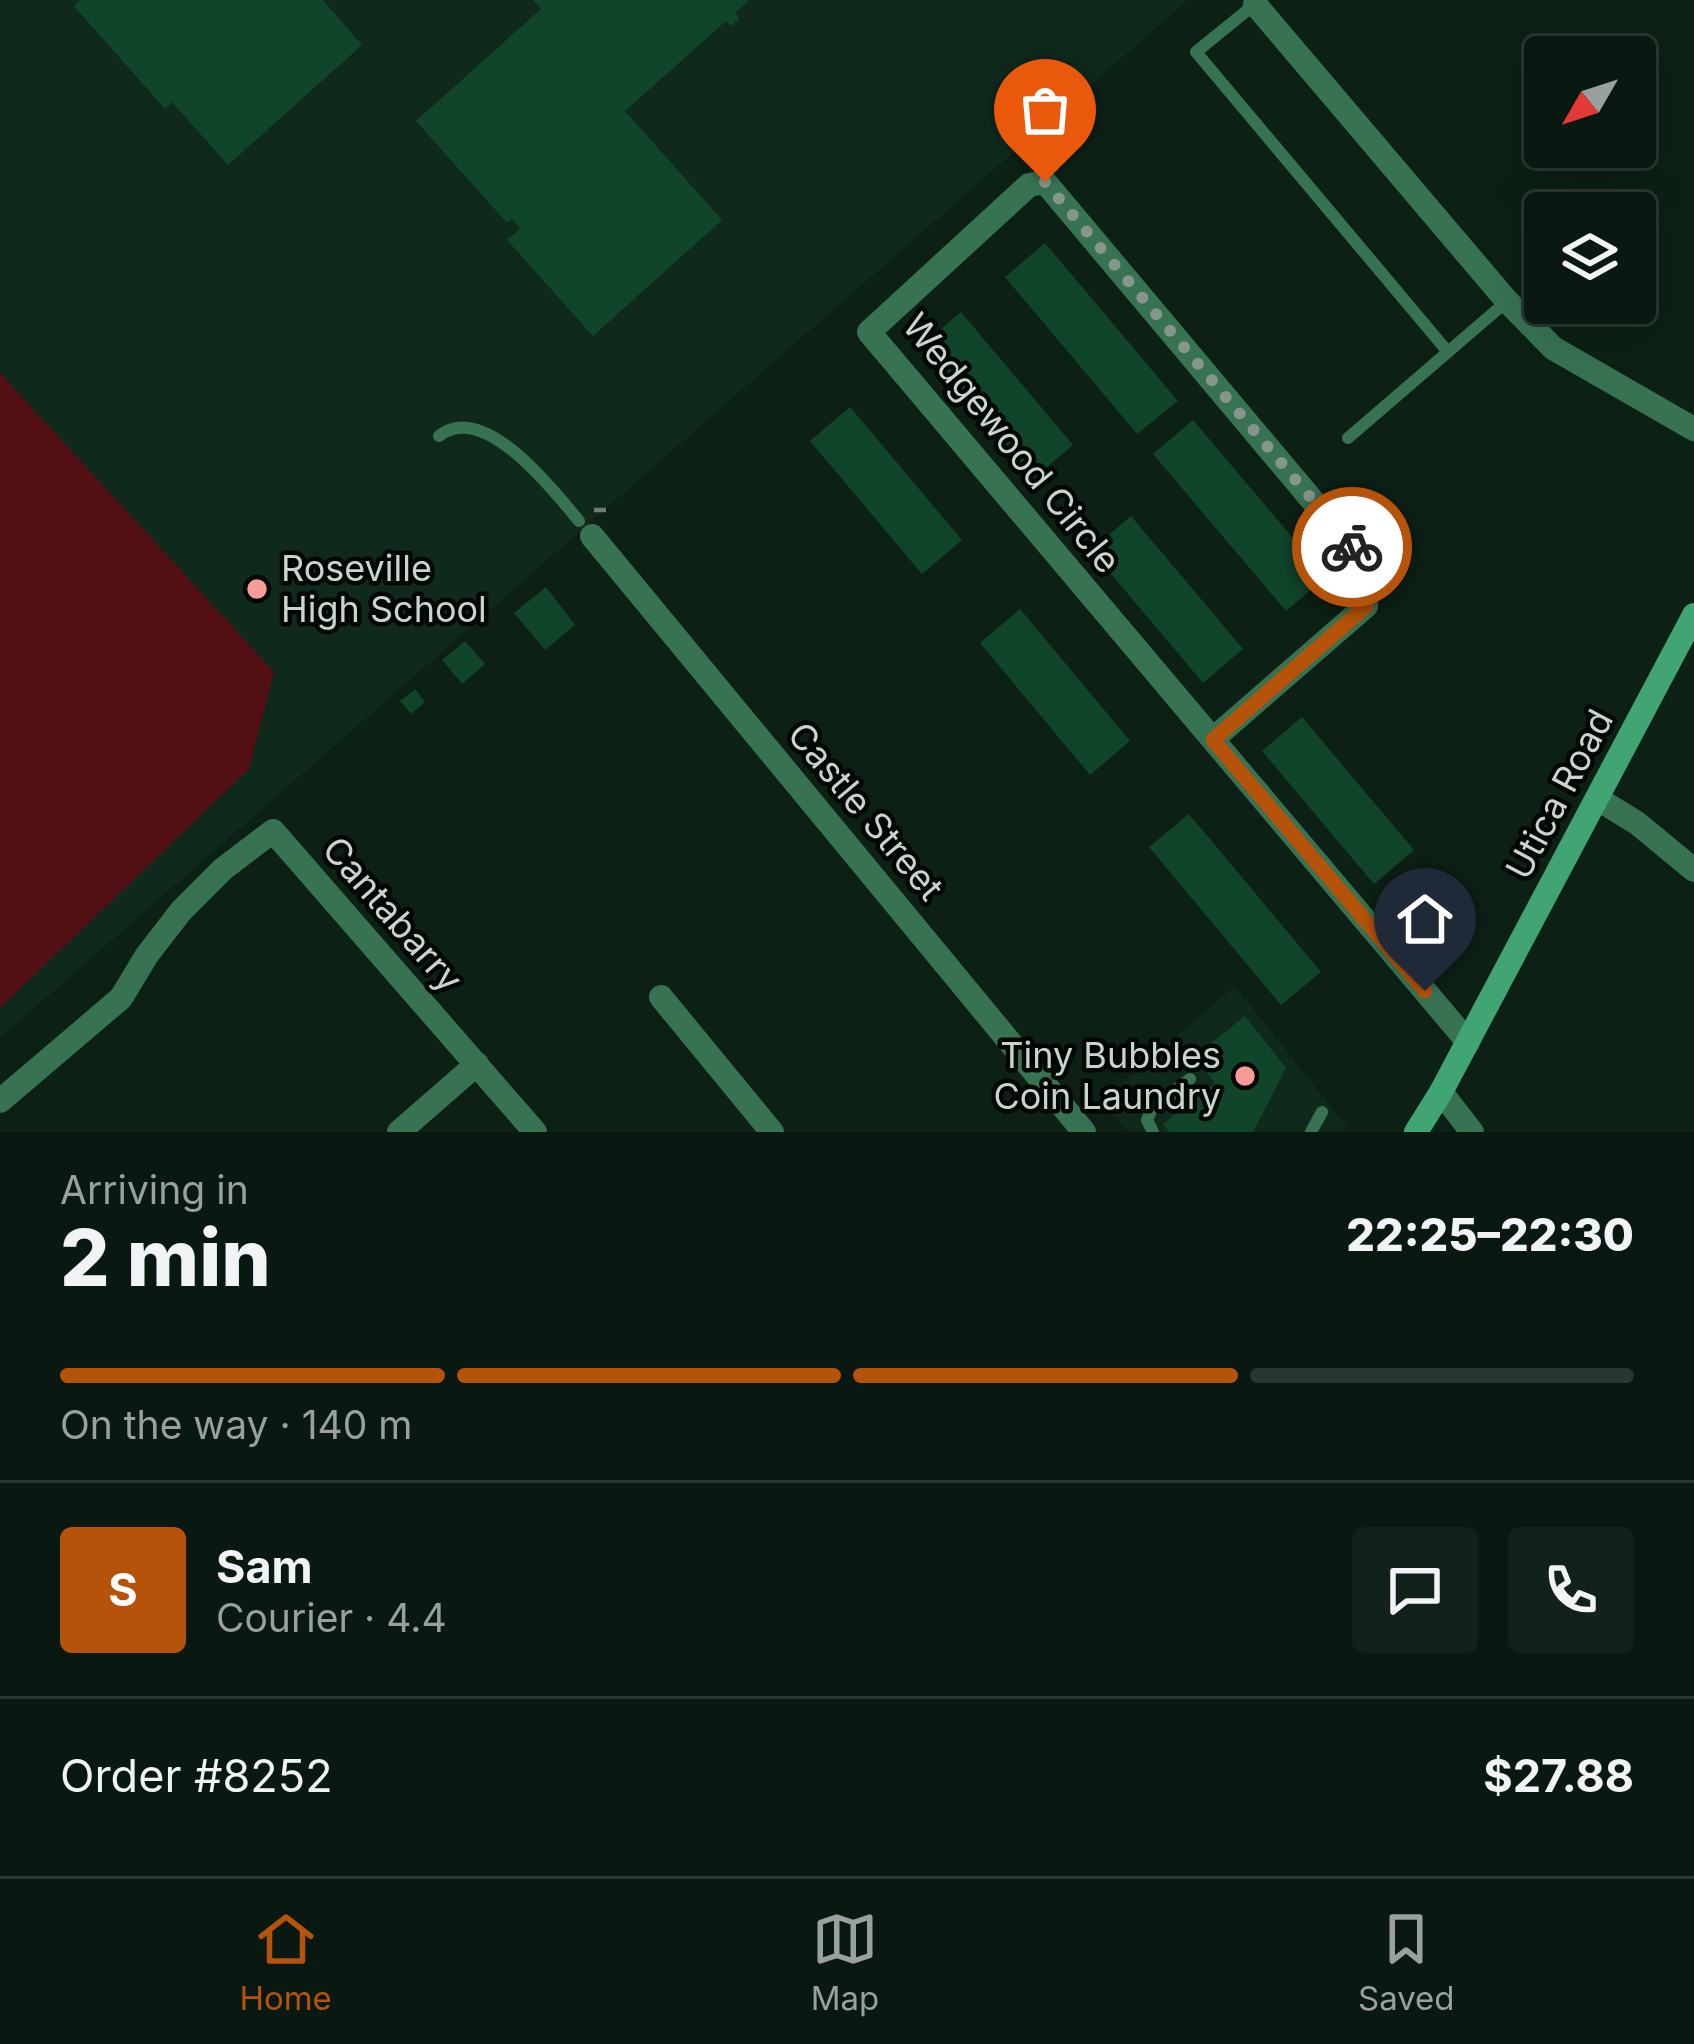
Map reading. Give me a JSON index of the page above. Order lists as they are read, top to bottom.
{
  "streets": {
    "main road": ["Utica Road"],
    "street": ["Wedgewood Circle", "Castle Street", "Cantabarry"]
  },
  "crossings": [
    ["Wedgewood Circle", "Utica Road"]
  ],
  "places": ["Roseville High School", "Tiny Bubbles Coin Laundry"],
  "north": "bottom left",
  "page": {
    "heading": ["2 min", "Arriving in", "22:25–22:30"],
    "panel": [
      "Sam",
      "Courier · 4.4",
      "Order #8252",
      "$27.88"
    ],
    "bar": "On the way · 140 m",
    "round": "S",
    "tabs": ["Home", "Map", "Saved"]
  }
}
